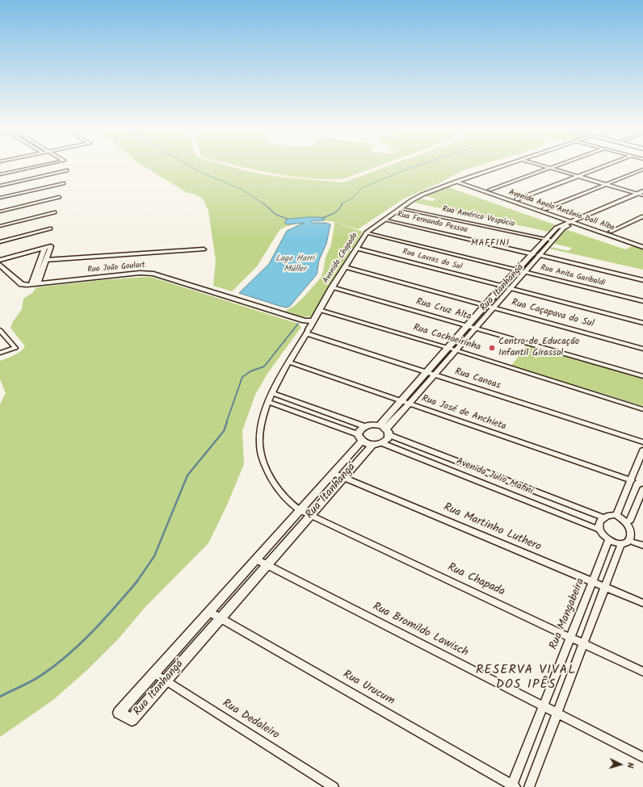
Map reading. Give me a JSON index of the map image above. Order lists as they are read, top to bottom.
{
  "streets": {
    "street": [
      "Avenida Anelo Antônio Dall Alba",
      "Rua Américo Vespúcio",
      "Rua Fernando Pessoa",
      "Avenida Chapada",
      "Rua Lavras do Sul",
      "Rua João Goulart",
      "Rua Anita Garibaldi",
      "Rua Itanhangá",
      "Rua Cruz Alta",
      "Rua Caçapava do Sul",
      "Rua Cachoeirinha",
      "Rua Canoas",
      "Rua José de Anchieta",
      "Avenida Julio Mafini",
      "Rua Martinho Luthero",
      "Rua Chapada",
      "Rua Mangabeira",
      "Rua Bromildo Lawisch",
      "Rua Urucum",
      "Rua Dedaleiro"
    ]
  },
  "crossings": [
    ["Avenida Anelo Antônio Dall Alba", "Avenida Chapada"],
    ["Avenida Anelo Antônio Dall Alba", "Rua Itanhangá"],
    ["Rua Américo Vespúcio", "Avenida Chapada"],
    ["Rua Américo Vespúcio", "Rua Itanhangá"],
    ["Rua Fernando Pessoa", "Avenida Chapada"],
    ["Rua Fernando Pessoa", "Rua Itanhangá"],
    ["Avenida Chapada", "Rua Lavras do Sul"],
    ["Avenida Chapada", "Rua Anita Garibaldi"],
    ["Avenida Chapada", "Rua Itanhangá"],
    ["Avenida Chapada", "Rua Cruz Alta"],
    ["Avenida Chapada", "Rua Caçapava do Sul"],
    ["Avenida Chapada", "Rua Cachoeirinha"],
    ["Avenida Chapada", "Rua Canoas"],
    ["Avenida Chapada", "Rua José de Anchieta"],
    ["Avenida Chapada", "Rua Chapada"],
    ["Rua Lavras do Sul", "Rua Itanhangá"],
    ["Rua Anita Garibaldi", "Rua Itanhangá"],
    ["Rua Itanhangá", "Rua Cruz Alta"],
    ["Rua Itanhangá", "Rua Caçapava do Sul"],
    ["Rua Itanhangá", "Rua Cachoeirinha"],
    ["Rua Itanhangá", "Rua Canoas"],
    ["Rua Itanhangá", "Rua José de Anchieta"],
    ["Rua Itanhangá", "Avenida Julio Mafini"],
    ["Rua Itanhangá", "Rua Martinho Luthero"],
    ["Rua Itanhangá", "Rua Chapada"],
    ["Rua Itanhangá", "Rua Bromildo Lawisch"],
    ["Rua Itanhangá", "Rua Urucum"],
    ["Rua Itanhangá", "Rua Dedaleiro"],
    ["Rua Martinho Luthero", "Rua Mangabeira"],
    ["Rua Chapada", "Rua Mangabeira"],
    ["Rua Mangabeira", "Rua Bromildo Lawisch"],
    ["Rua Mangabeira", "Rua Urucum"]
  ],
  "districts": ["MAFFINI", "RESERVA VIVAL DOS IPÊS"],
  "water": ["Lago Harri Müller"],
  "places": ["Centro de Educação Infantil Girassol"],
  "north": "right"
}
